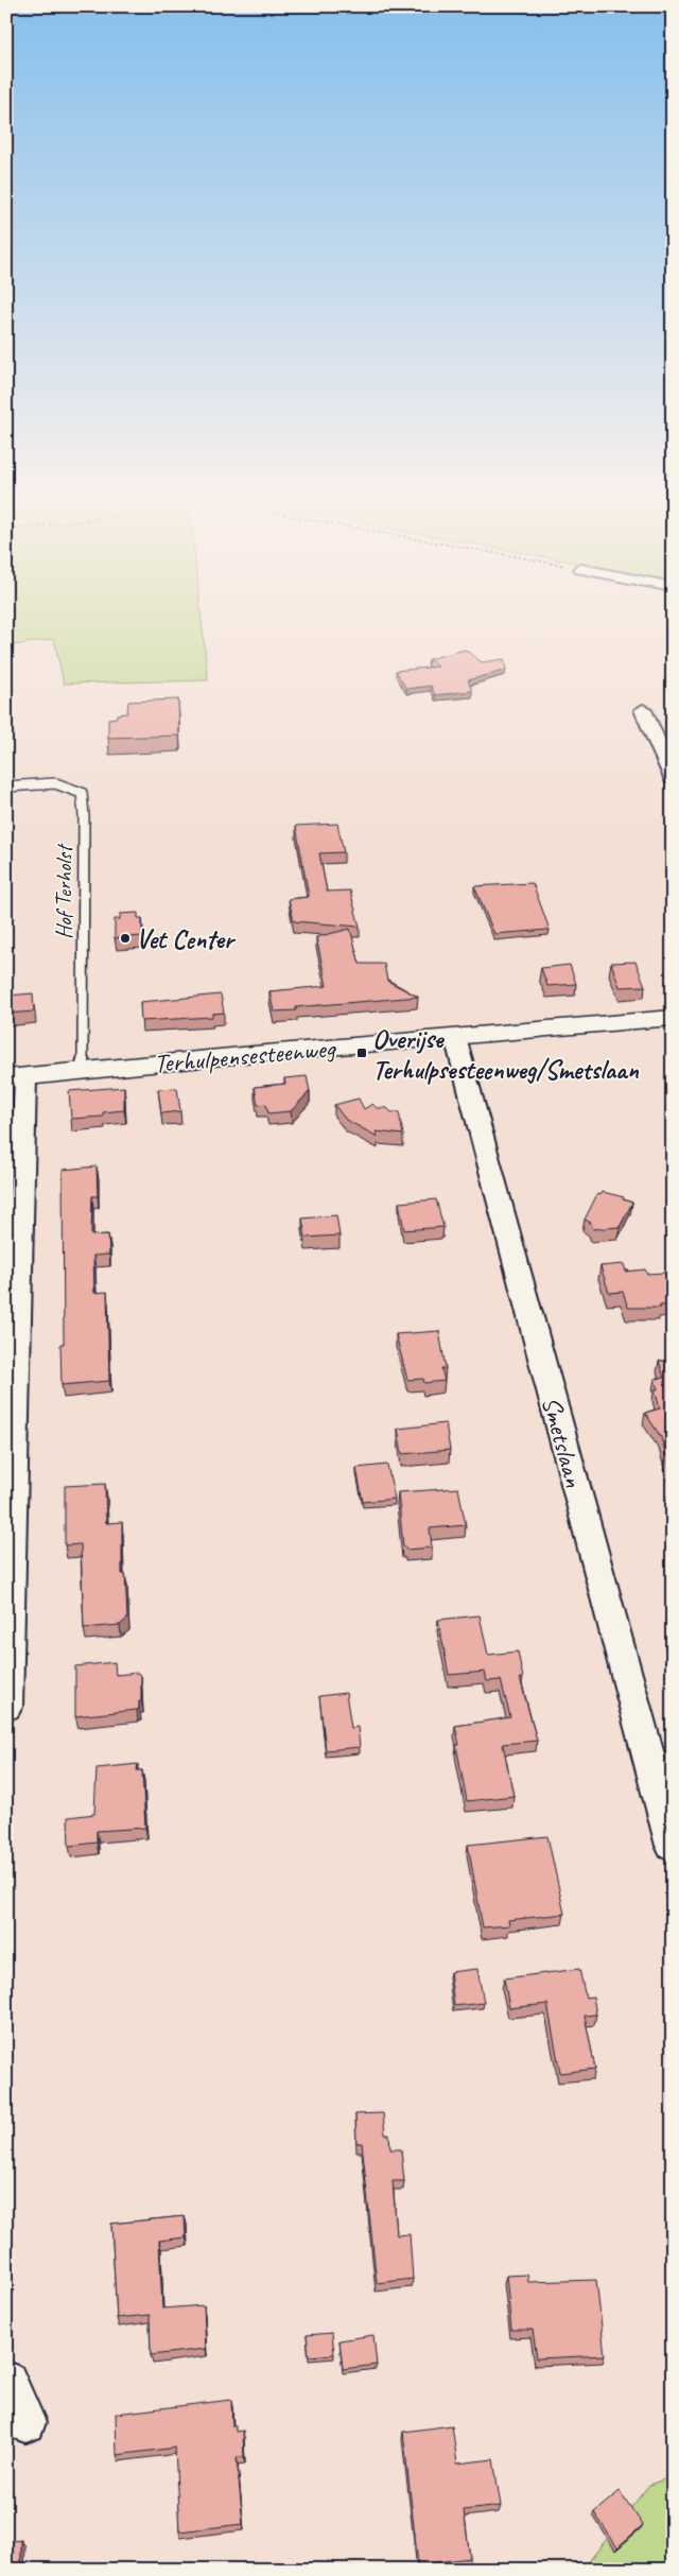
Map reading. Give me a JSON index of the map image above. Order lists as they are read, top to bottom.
{
  "streets": {
    "main road": ["Terhulpensesteenweg"],
    "street": ["Smetslaan"],
    "lane": ["Hof Terholst"]
  },
  "crossings": [
    ["Hof Terholst", "Terhulpensesteenweg"],
    ["Terhulpensesteenweg", "Smetslaan"]
  ],
  "places": {
    "other": ["Vet Center"],
    "transit": ["Overijse Terhulpsesteenweg/Smetslaan"]
  }
}
